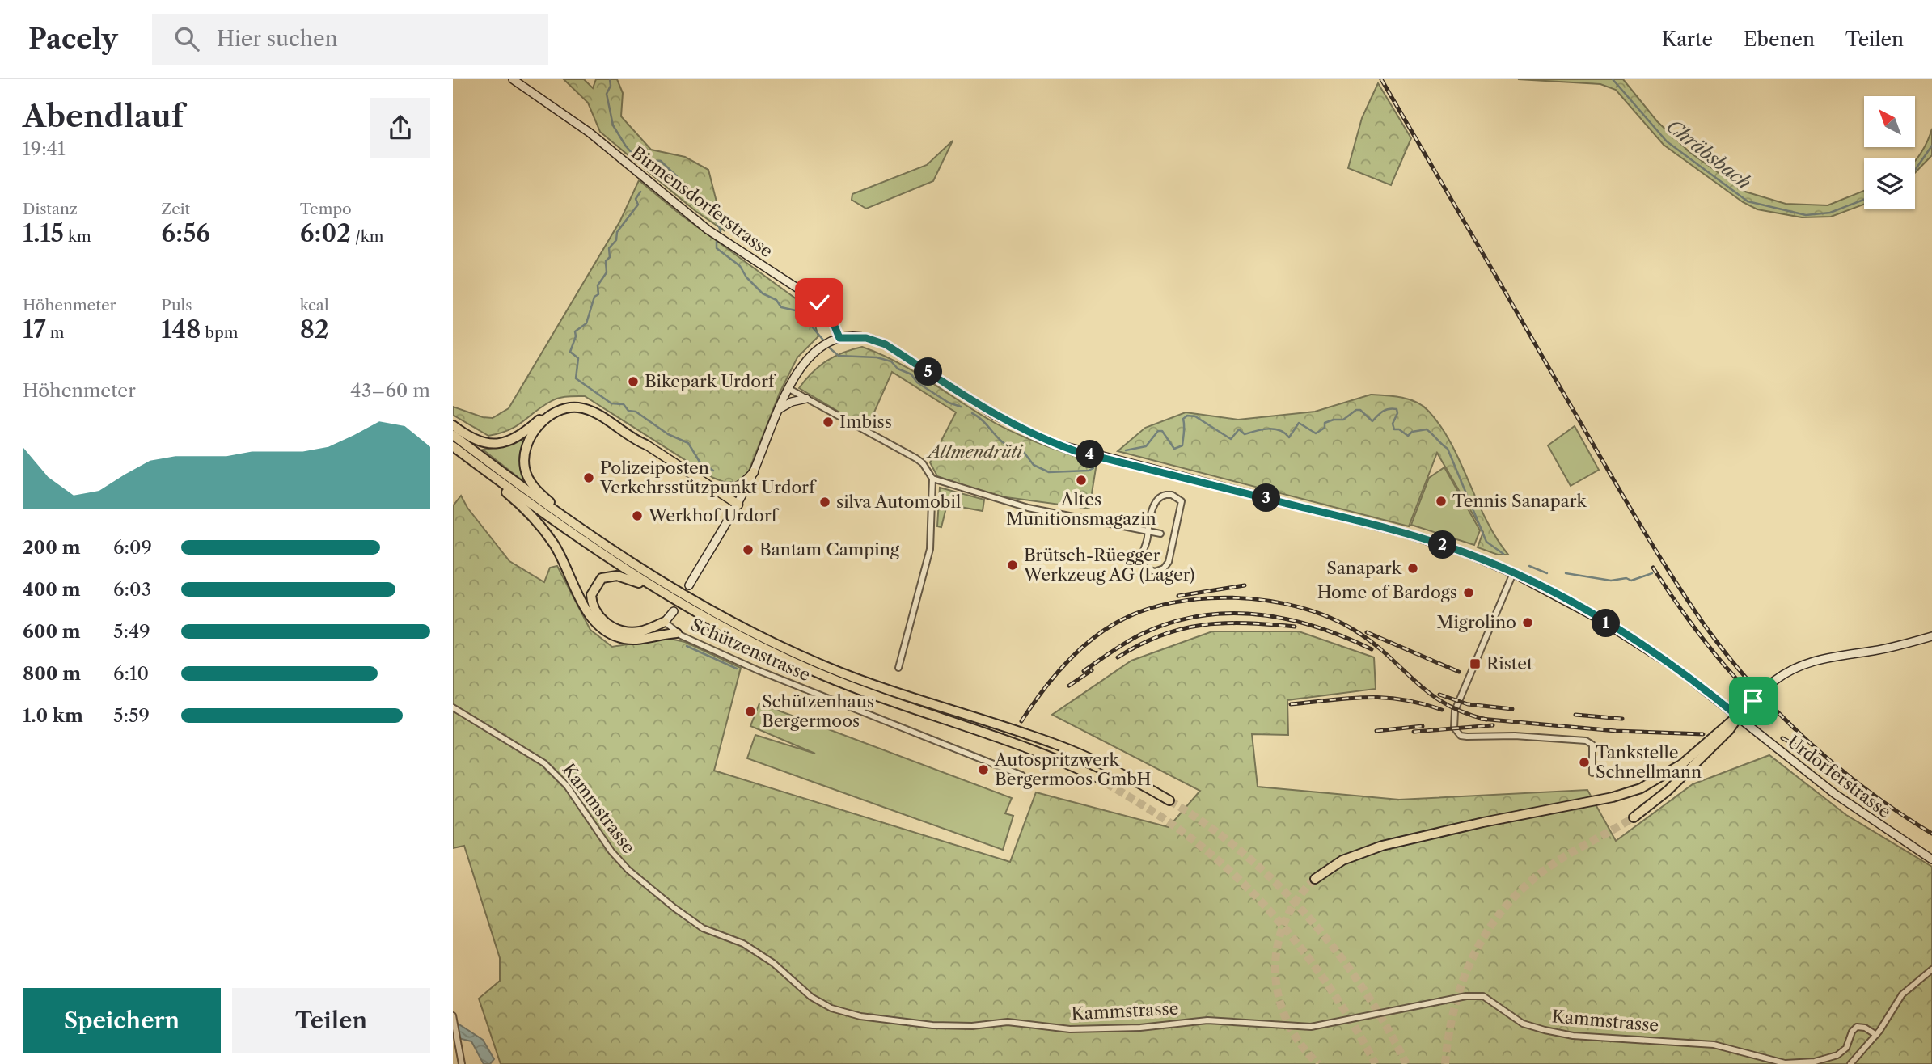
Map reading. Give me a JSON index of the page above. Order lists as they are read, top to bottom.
{
  "streets": {
    "main road": ["Birmensdorferstrasse", "Schützenstrasse", "Urdorferstrasse"],
    "street": ["Kammstrasse"]
  },
  "crossings": [
    ["Birmensdorferstrasse", "Urdorferstrasse"]
  ],
  "water": ["Chräbsbach"],
  "parks": ["Allmendrüti"],
  "places": {
    "other": [
      "Bikepark Urdorf",
      "Imbiss",
      "Polizeiposten Verkehrsstützpunkt Urdorf",
      "Altes Munitionsmagazin",
      "Tennis Sanapark",
      "silva Automobil",
      "Werkhof Urdorf",
      "Bantam Camping",
      "Brütsch-Rüegger Werkzeug AG (Lager)",
      "Sanapark",
      "Home of Bardogs",
      "Migrolino",
      "Schützenhaus Bergermoos",
      "Tankstelle Schnellmann",
      "Autospritzwerk Bergermoos GmbH"
    ],
    "transit": ["Ristet"]
  },
  "north": "top left",
  "page": {
    "header": "Pacely",
    "search": "Hier suchen",
    "nav": ["Karte", "Ebenen", "Teilen"],
    "heading": ["Abendlauf", "19:41"],
    "stats": [
      ["Distanz", "1.15 km"],
      ["Zeit", "6:56"],
      ["Tempo", "6:02 /km"],
      ["Höhenmeter", "17 m"],
      ["Puls", "148 bpm"],
      ["kcal", "82"]
    ],
    "pins": [
      "5",
      "4",
      "3",
      "2",
      "1"
    ],
    "chart": ["Höhenmeter", "43–60 m"],
    "list": [
      {
        "name": "200 m",
        "note": "6:09"
      },
      {
        "name": "400 m",
        "note": "6:03"
      },
      {
        "name": "600 m",
        "note": "5:49"
      },
      {
        "name": "800 m",
        "note": "6:10"
      },
      {
        "name": "1.0 km",
        "note": "5:59"
      }
    ],
    "buttons": ["Speichern", "Teilen"]
  }
}
